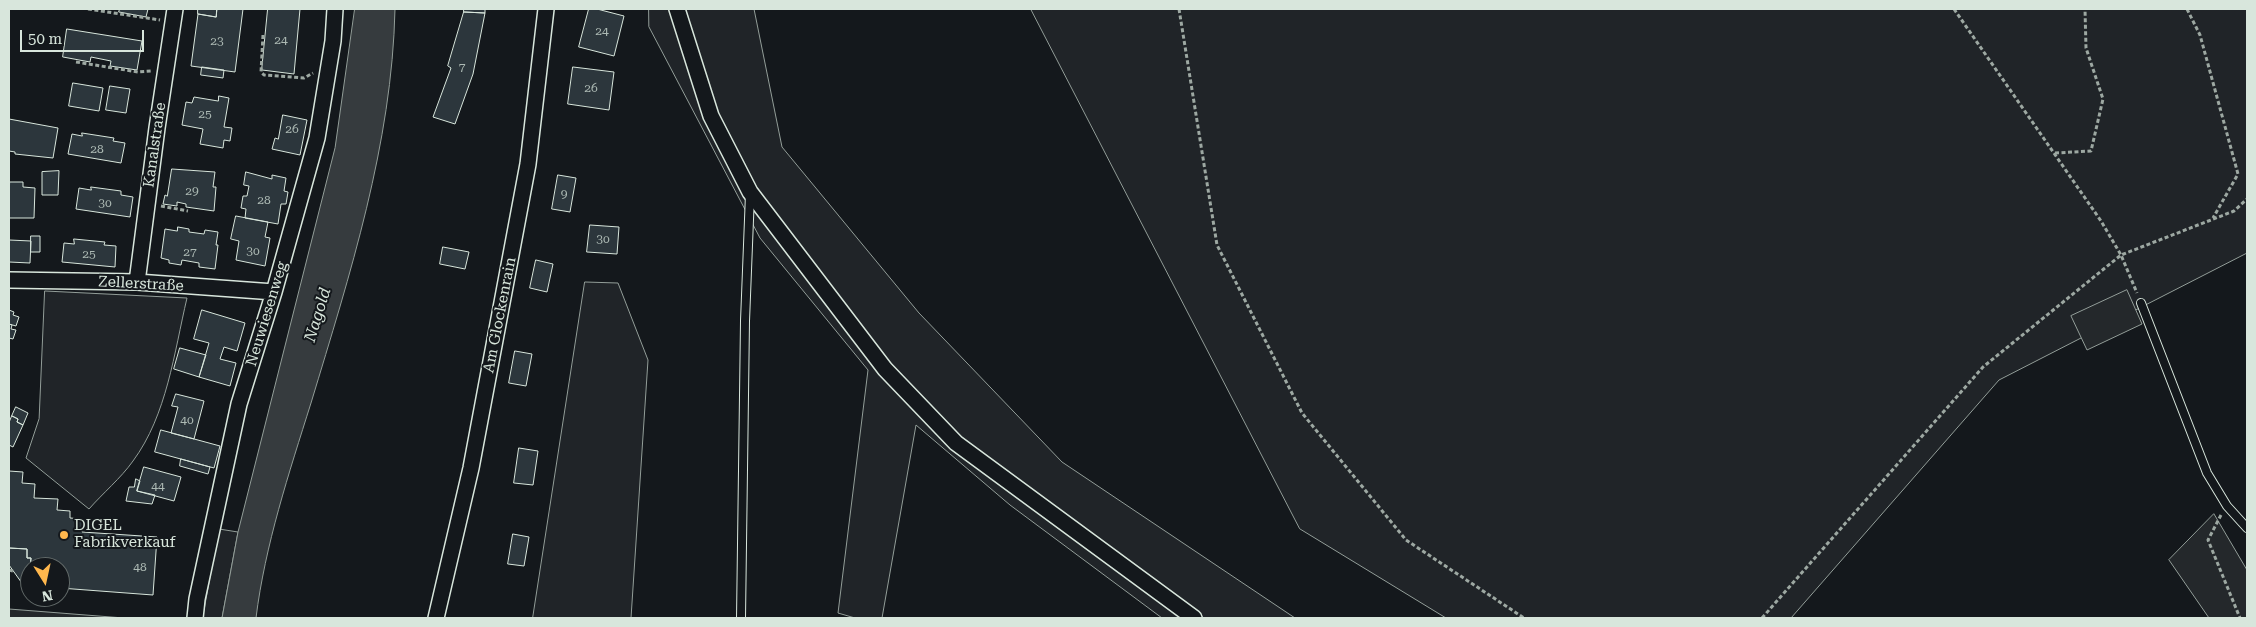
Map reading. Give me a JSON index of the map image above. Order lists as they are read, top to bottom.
{
  "streets": {
    "street": [
      "Kanalstraße",
      "Zellerstraße",
      "Neuwiesenweg",
      "Am Glockenrain"
    ]
  },
  "crossings": [
    ["Kanalstraße", "Zellerstraße"],
    ["Zellerstraße", "Neuwiesenweg"]
  ],
  "water": ["Nagold"],
  "places": ["DIGEL Fabrikverkauf"],
  "house_numbers": [
    "24",
    "24",
    "23",
    "7",
    "26",
    "25",
    "26",
    "28",
    "29",
    "9",
    "28",
    "30",
    "30",
    "30",
    "27",
    "25",
    "40",
    "44",
    "48"
  ],
  "scale_bar": "50 m",
  "north": "bottom"
}
